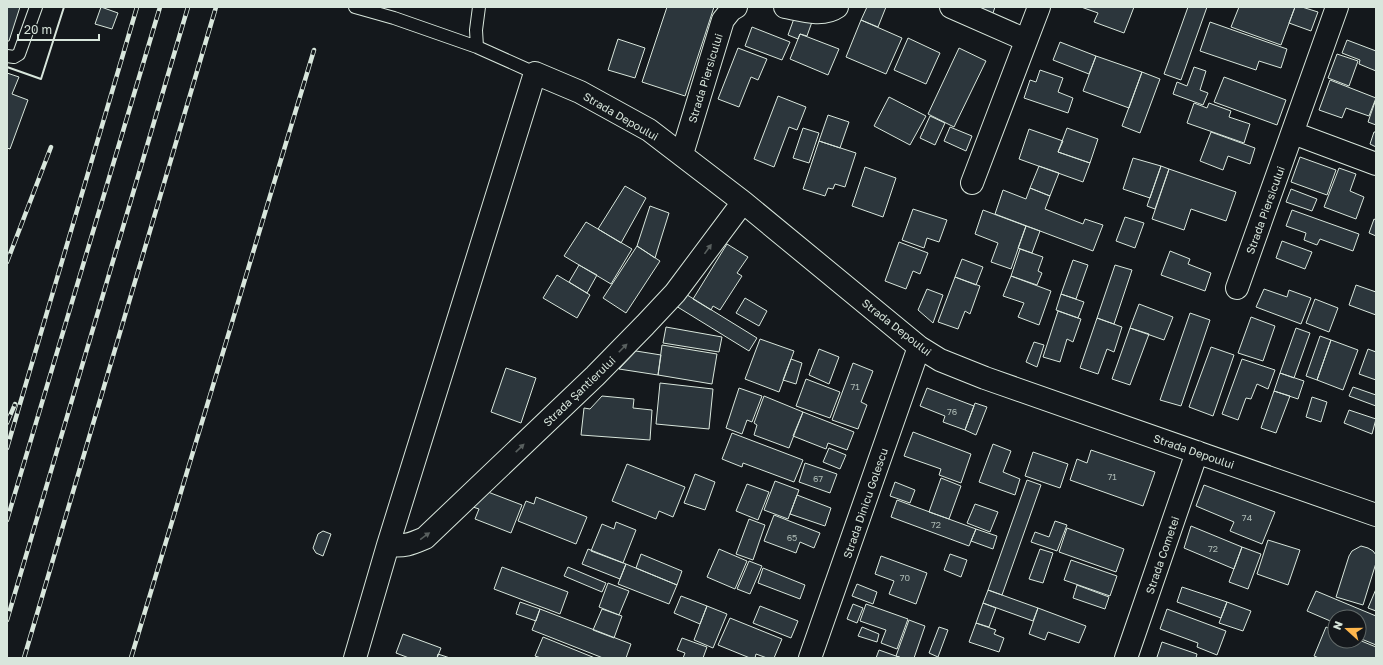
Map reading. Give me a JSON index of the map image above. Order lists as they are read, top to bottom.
{
  "streets": {
    "street": [
      "Strada Piersicului",
      "Strada Depoului",
      "Strada Șantierului",
      "Strada Dinicu Golescu",
      "Strada Cometei"
    ]
  },
  "crossings": [
    ["Strada Piersicului", "Strada Depoului"],
    ["Strada Depoului", "Strada Șantierului"],
    ["Strada Depoului", "Strada Dinicu Golescu"],
    ["Strada Depoului", "Strada Cometei"]
  ],
  "one_way": ["Strada Șantierului"],
  "house_numbers": [
    "71",
    "76",
    "71",
    "67",
    "74",
    "72",
    "65",
    "72",
    "70"
  ],
  "scale_bar": "20 m",
  "north": "left"
}
